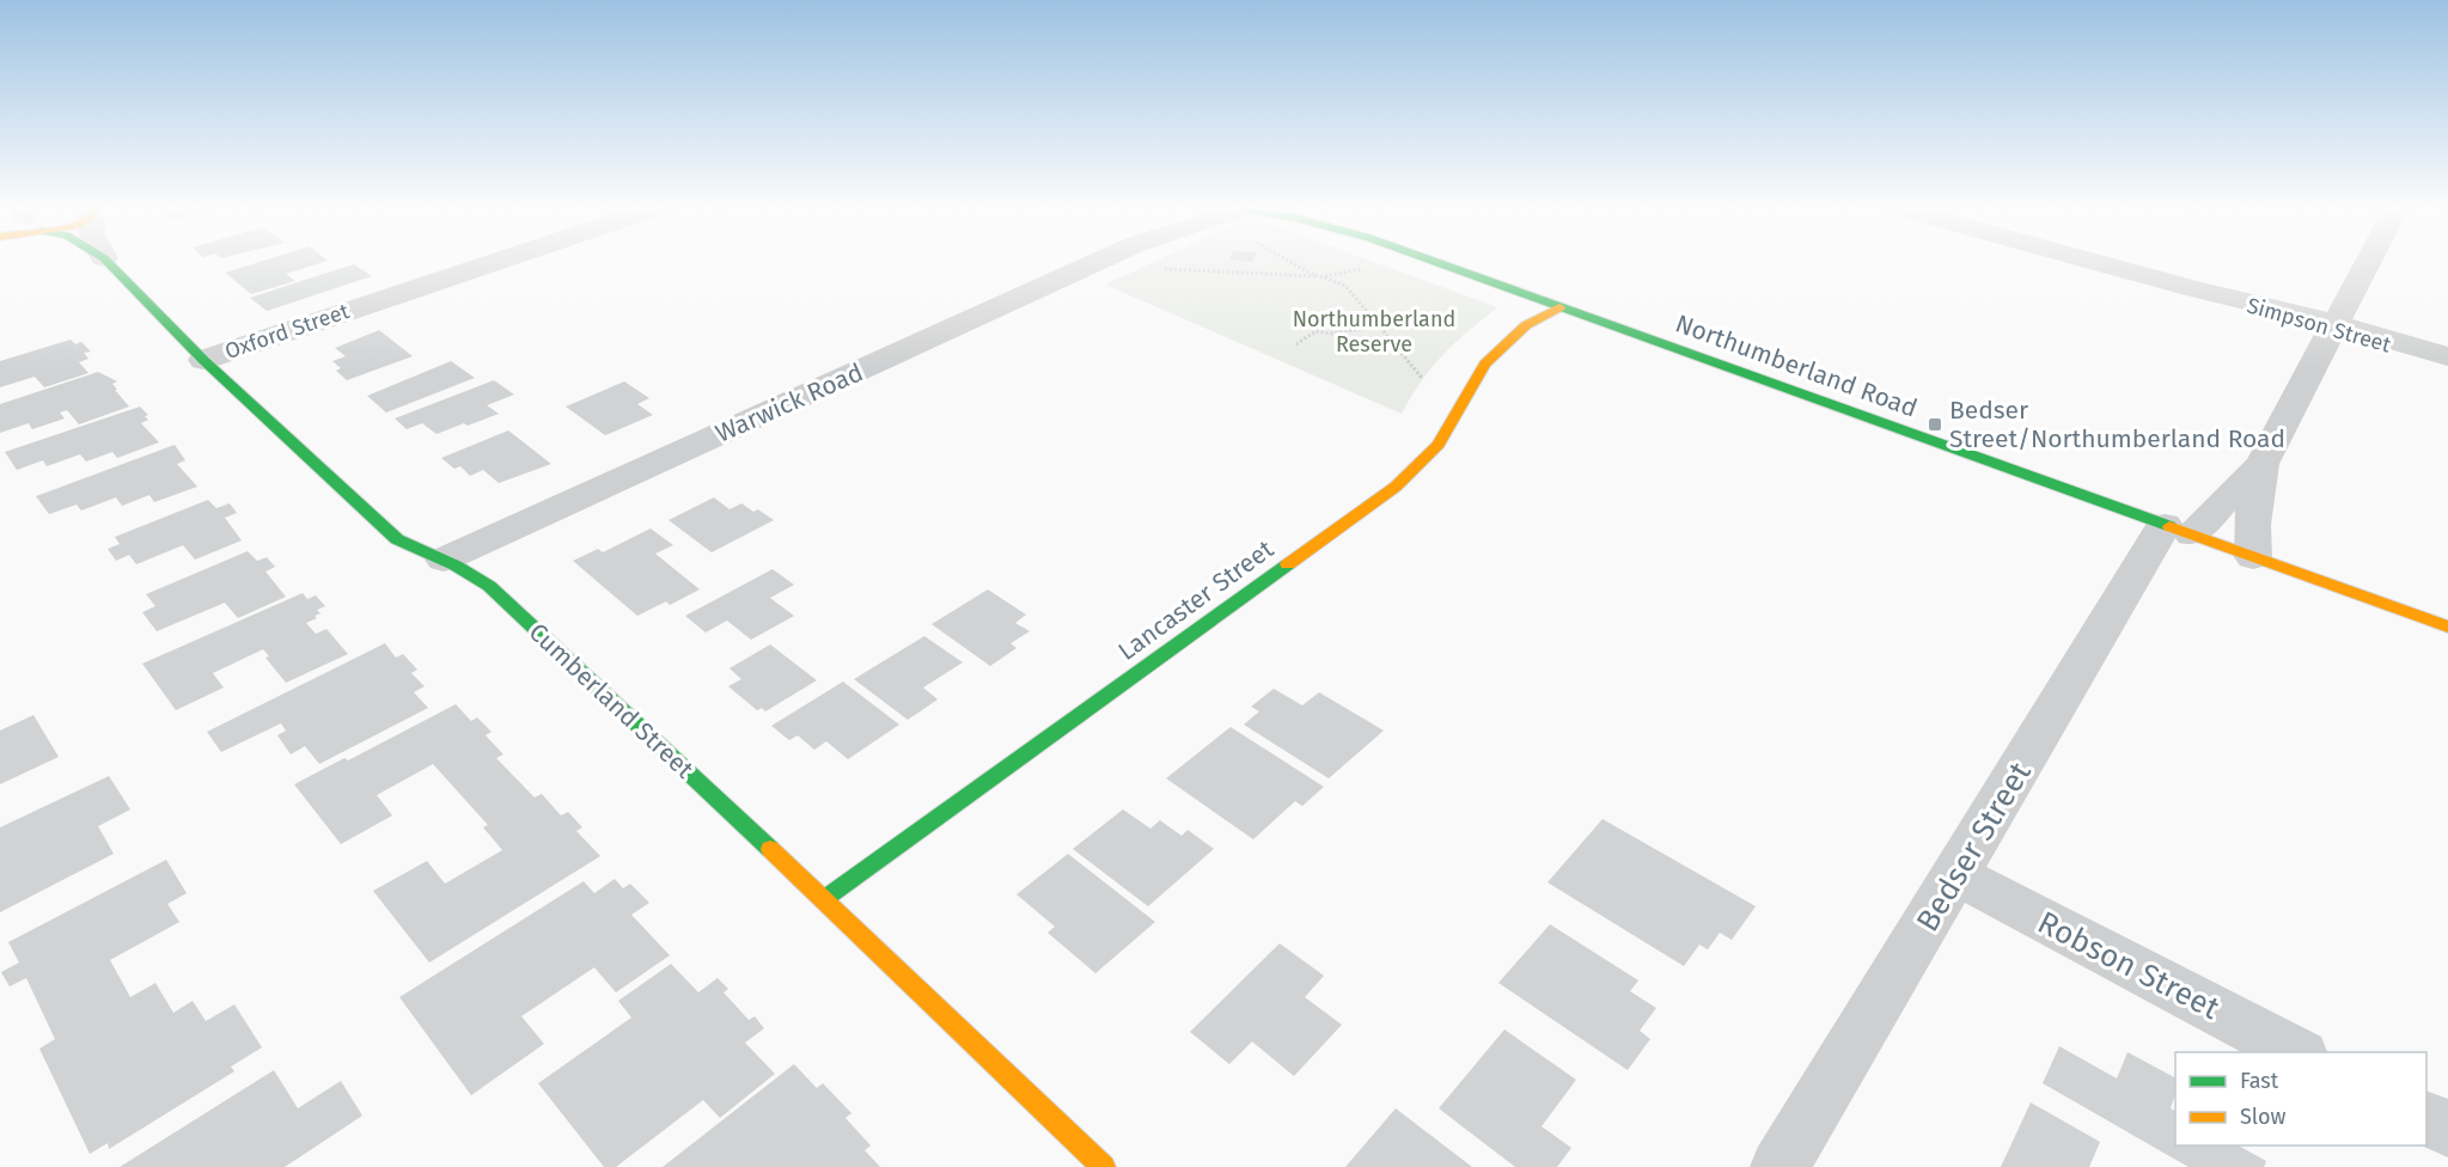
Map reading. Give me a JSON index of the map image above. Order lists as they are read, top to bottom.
{
  "streets": {
    "street": [
      "Simpson Street",
      "Oxford Street",
      "Northumberland Road",
      "Warwick Road",
      "Lancaster Street",
      "Cumberland Street",
      "Bedser Street",
      "Robson Street"
    ]
  },
  "crossings": [
    ["Oxford Street", "Cumberland Street"],
    ["Northumberland Road", "Lancaster Street"],
    ["Northumberland Road", "Bedser Street"],
    ["Warwick Road", "Cumberland Street"],
    ["Lancaster Street", "Cumberland Street"],
    ["Bedser Street", "Robson Street"]
  ],
  "parks": ["Northumberland Reserve"],
  "places": {
    "transit": ["Bedser Street/Northumberland Road"]
  },
  "legend": ["Fast", "Slow"]
}
